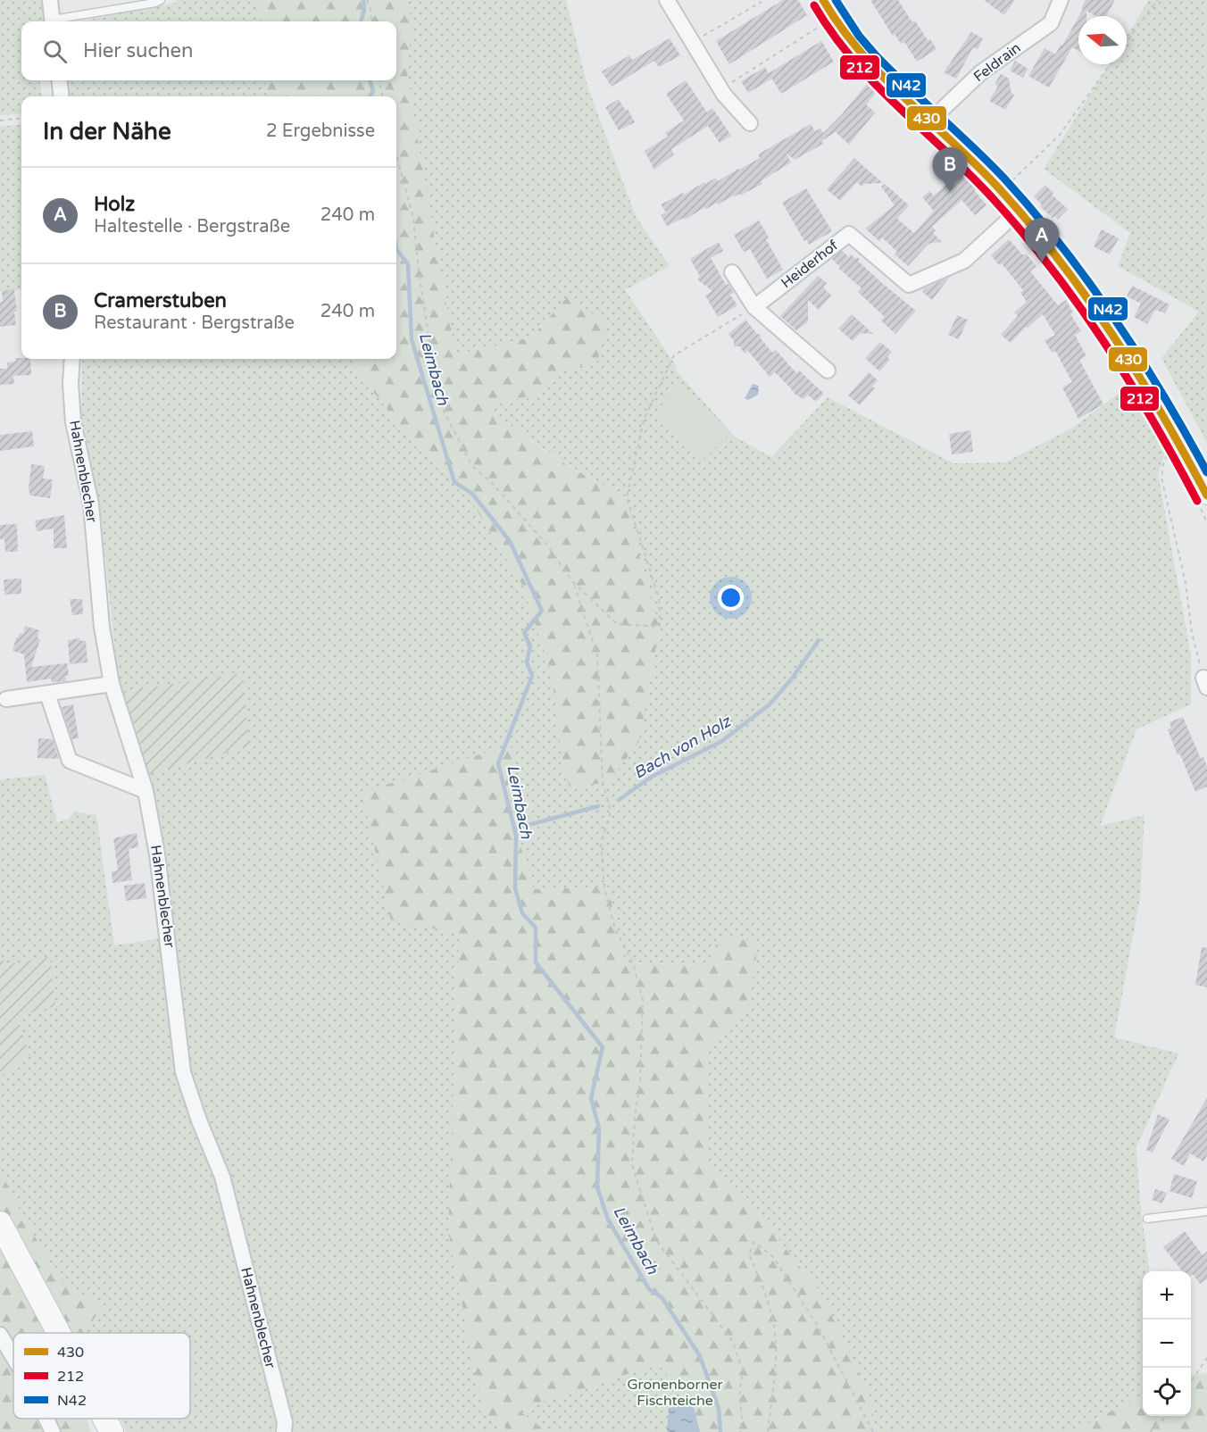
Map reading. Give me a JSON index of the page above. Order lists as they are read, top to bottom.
{
  "streets": {
    "street": ["Feldrain", "Heiderhof", "Hahnenblecher"]
  },
  "water": ["Leimbach", "Bach von Holz"],
  "parks": ["Gronenborner Fischteiche"],
  "lines": ["transit line 430", "transit line N42", "transit line 212"],
  "legend": ["430", "212", "N42"],
  "north": "left",
  "page": {
    "search": "Hier suchen",
    "heading": ["In der Nähe", "2 Ergebnisse"],
    "pins": ["B", "A"],
    "list": [
      {
        "mark": "A",
        "name": "Holz",
        "note": "Haltestelle · Bergstraße",
        "value": "240 m"
      },
      {
        "mark": "B",
        "name": "Cramerstuben",
        "note": "Restaurant · Bergstraße",
        "value": "240 m"
      }
    ],
    "map_buttons": ["+", "−"]
  }
}
